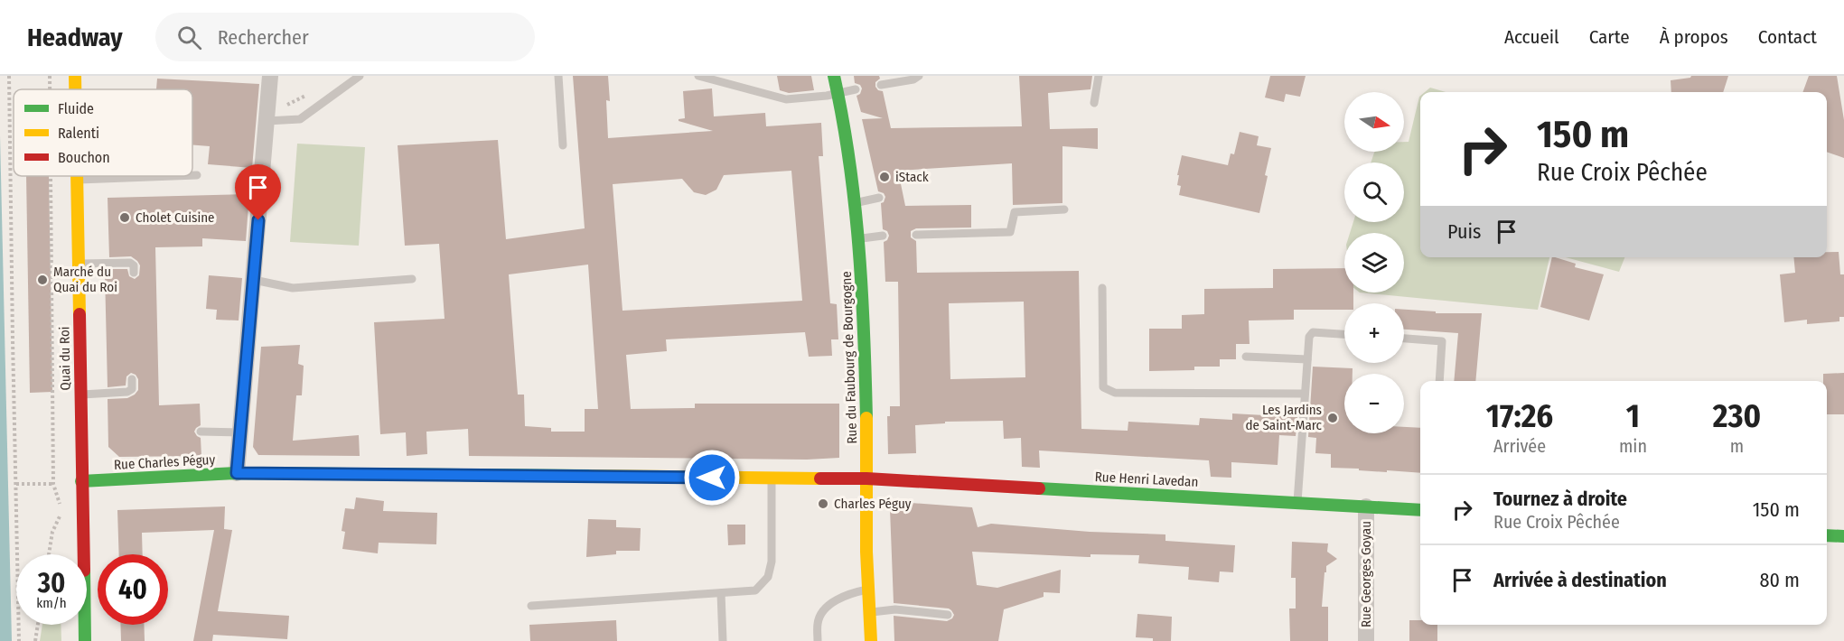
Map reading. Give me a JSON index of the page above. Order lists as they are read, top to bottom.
{
  "streets": {
    "street": [
      "Rue du Faubourg de Bourgogne",
      "Quai du Roi",
      "Rue Charles Péguy",
      "Rue Henri Lavedan",
      "Rue Georges Goyau"
    ]
  },
  "crossings": [
    ["Rue du Faubourg de Bourgogne", "Rue Charles Péguy"],
    ["Rue du Faubourg de Bourgogne", "Rue Henri Lavedan"],
    ["Quai du Roi", "Rue Charles Péguy"],
    ["Rue Charles Péguy", "Rue Henri Lavedan"],
    ["Rue Henri Lavedan", "Rue Georges Goyau"]
  ],
  "places": [
    "iStack",
    "Cholet Cuisine",
    "Marché du Quai du Roi",
    "Les Jardins de Saint-Marc",
    "Charles Péguy"
  ],
  "legend": ["Fluide", "Ralenti", "Bouchon"],
  "north": "right",
  "page": {
    "header": "Headway",
    "search": "Rechercher",
    "nav": [
      "Accueil",
      "Carte",
      "À propos",
      "Contact"
    ],
    "map_buttons": ["+", "−"],
    "turn": ["150 m", "Rue Croix Pêchée"],
    "then": "Puis",
    "eta": [
      "17:26",
      "Arrivée",
      "1",
      "min",
      "230",
      "m"
    ],
    "list": [
      {
        "name": "Tournez à droite",
        "note": "Rue Croix Pêchée",
        "value": "150 m"
      },
      {
        "name": "Arrivée à destination",
        "value": "80 m"
      }
    ],
    "speed": "30 km/h",
    "limit": "40"
  }
}
